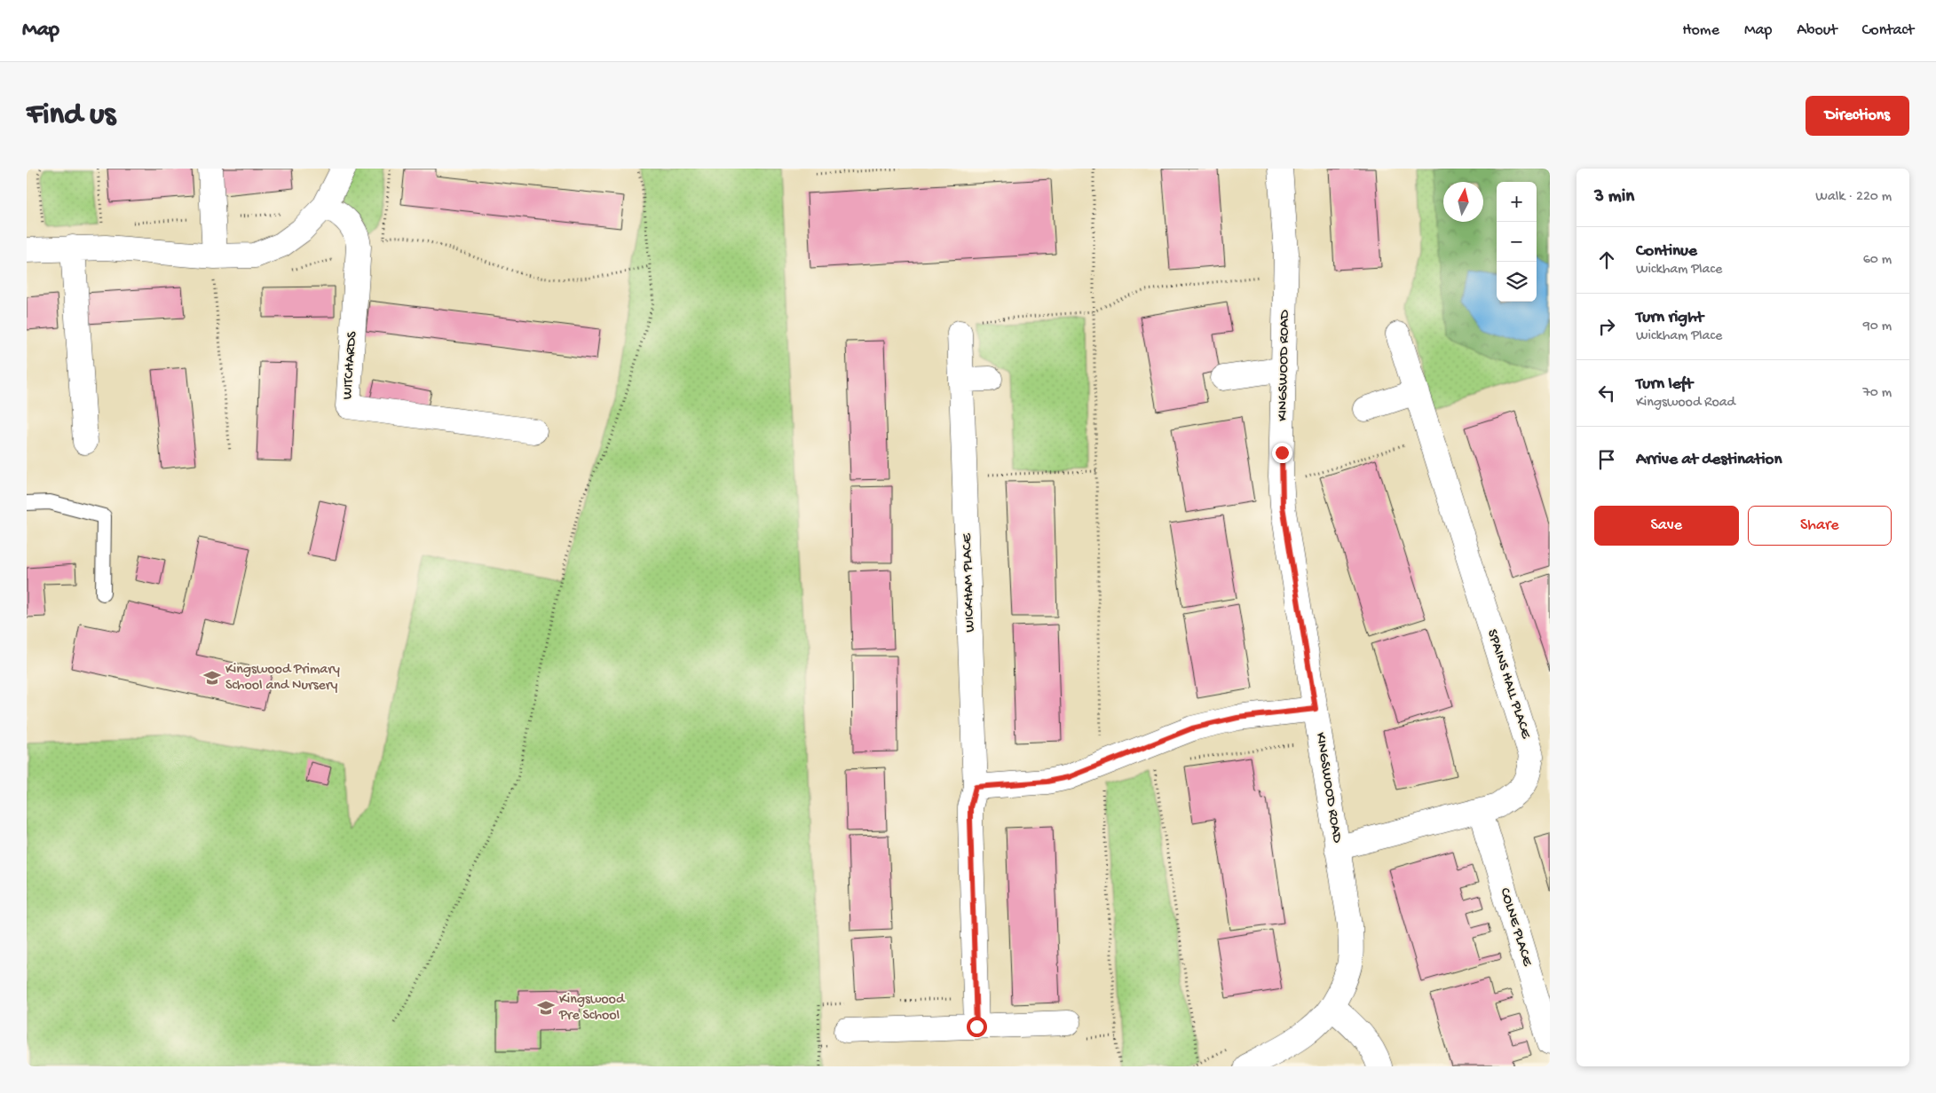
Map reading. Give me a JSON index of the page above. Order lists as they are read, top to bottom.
{
  "streets": {
    "street": [
      "WITCHARDS",
      "KINGSWOOD ROAD",
      "WICKHAM PLACE",
      "SPAINS HALL PLACE",
      "COLNE PLACE"
    ]
  },
  "crossings": [
    ["KINGSWOOD ROAD", "SPAINS HALL PLACE"],
    ["SPAINS HALL PLACE", "COLNE PLACE"]
  ],
  "places": {
    "school or university": ["Kingswood Primary School and Nursery", "Kingswood Pre School"]
  },
  "north": "top",
  "page": {
    "header": "Map",
    "nav": [
      "Home",
      "Map",
      "About",
      "Contact"
    ],
    "buttons": [
      "Directions",
      ["Save", "Share"]
    ],
    "title": "Find us",
    "heading": ["3 min", "Walk · 220 m"],
    "map_buttons": ["+", "−"],
    "list": [
      ["Continue", "Wickham Place", "60 m"],
      ["Turn right", "Wickham Place", "90 m"],
      ["Turn left", "Kingswood Road", "70 m"],
      "Arrive at destination"
    ]
  }
}
